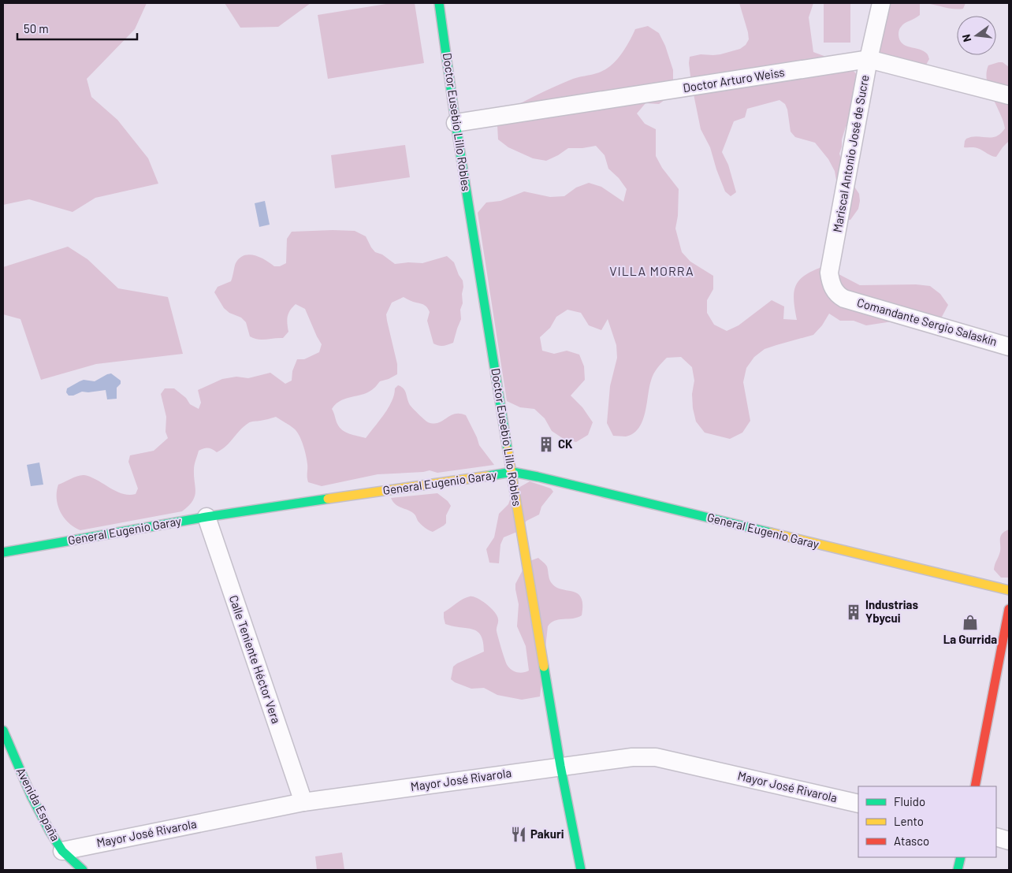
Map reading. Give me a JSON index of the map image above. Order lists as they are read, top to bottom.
{
  "streets": {
    "street": [
      "Doctor Arturo Weiss",
      "Doctor Eusebio Lillo Robles",
      "Mariscal Antonio José de Sucre",
      "Comandante Sergio Salaskín",
      "General Eugenio Garay",
      "Calle Teniente Héctor Vera",
      "Mayor José Rivarola",
      "Avenida España"
    ]
  },
  "crossings": [
    ["Doctor Arturo Weiss", "Doctor Eusebio Lillo Robles"],
    ["Doctor Arturo Weiss", "Mariscal Antonio José de Sucre"],
    ["Doctor Eusebio Lillo Robles", "General Eugenio Garay"],
    ["Doctor Eusebio Lillo Robles", "Mayor José Rivarola"],
    ["Mariscal Antonio José de Sucre", "Comandante Sergio Salaskín"],
    ["General Eugenio Garay", "Calle Teniente Héctor Vera"],
    ["Calle Teniente Héctor Vera", "Mayor José Rivarola"],
    ["Mayor José Rivarola", "Avenida España"]
  ],
  "districts": ["VILLA MORRA"],
  "places": {
    "building": ["CK", "Industrias Ybycui"],
    "shop": ["La Gurrida"],
    "restaurant": ["Pakuri"]
  },
  "legend": ["Fluido", "Lento", "Atasco"],
  "scale_bar": "50 m",
  "north": "left"
}
